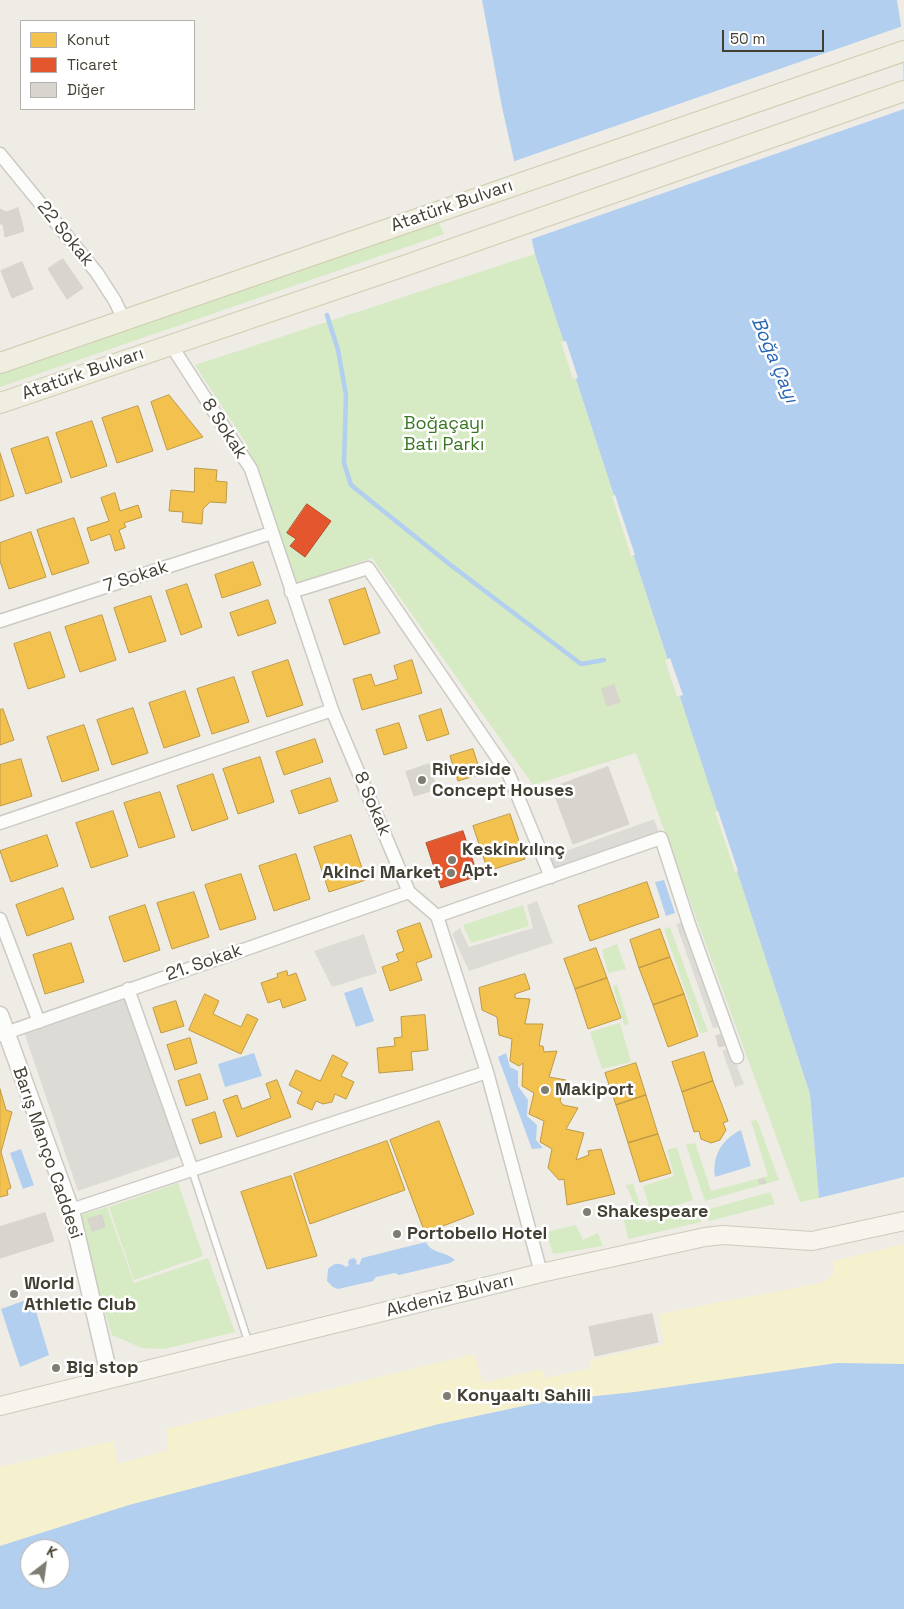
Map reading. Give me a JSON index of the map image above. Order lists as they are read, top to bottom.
{
  "streets": {
    "main road": ["Atatürk Bulvarı", "Akdeniz Bulvarı"],
    "street": [
      "22 Sokak",
      "8 Sokak",
      "7 Sokak",
      "21. Sokak",
      "Barış Manço Caddesi"
    ]
  },
  "crossings": [
    ["Atatürk Bulvarı", "22 Sokak"],
    ["Atatürk Bulvarı", "8 Sokak"],
    ["8 Sokak", "7 Sokak"],
    ["8 Sokak", "21. Sokak"],
    ["21. Sokak", "Barış Manço Caddesi"],
    ["Barış Manço Caddesi", "Akdeniz Bulvarı"]
  ],
  "water": ["Boğa Çayı"],
  "parks": ["Boğaçayı Batı Parkı"],
  "places": [
    "Riverside Concept Houses",
    "Keskinkılınç Apt.",
    "Akinci Market",
    "Makiport",
    "Shakespeare",
    "Portobello Hotel",
    "World Athletic Club",
    "Big stop",
    "Konyaaltı Sahili"
  ],
  "legend": ["Konut", "Ticaret", "Diğer"],
  "scale_bar": "50 m",
  "north": "top right"
}
